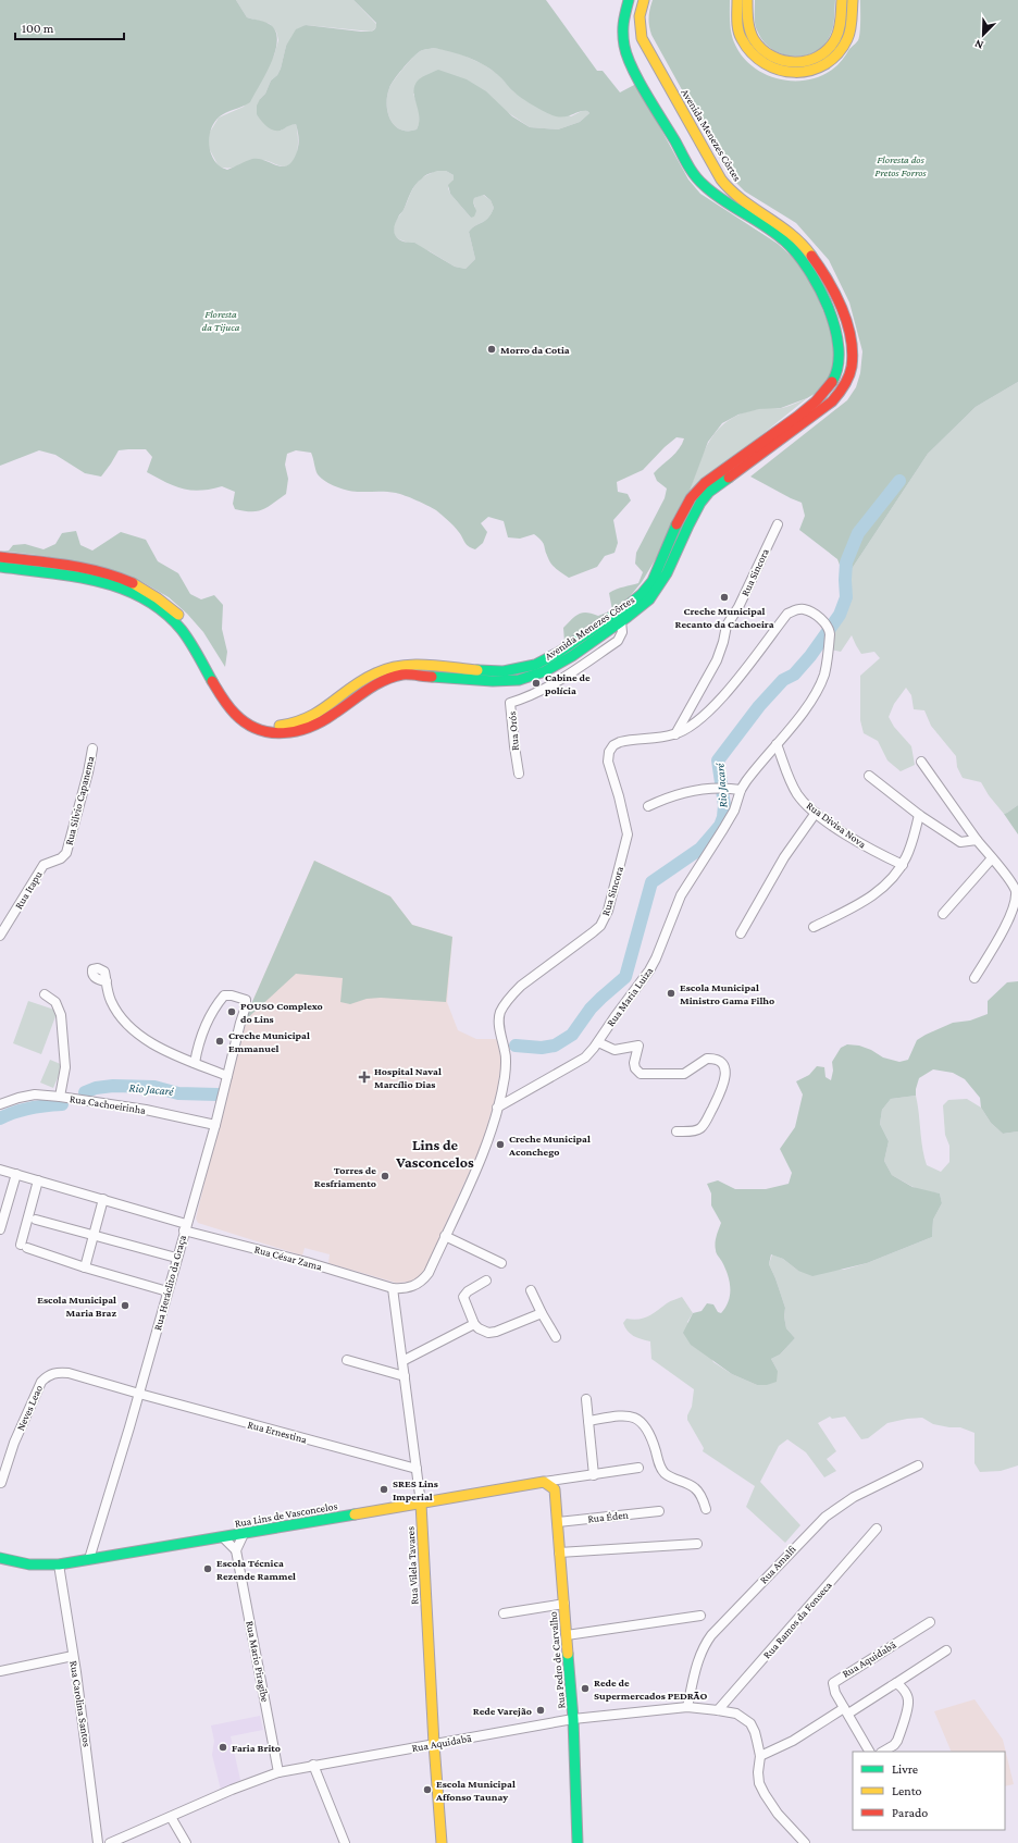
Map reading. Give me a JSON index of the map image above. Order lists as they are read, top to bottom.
{
  "streets": {
    "main road": [
      "Avenida Menezes Côrtes",
      "Rua Lins de Vasconcelos",
      "Rua Vilela Tavares",
      "Rua Pedro de Carvalho"
    ],
    "street": [
      "Rua Sincora",
      "Rua Orós",
      "Rua Silvio Capanema",
      "Rua Divisa Nova",
      "Rua Itapu",
      "Rua Maria Luiza",
      "Rua Cachoeirinha",
      "Rua César Zama",
      "Rua Heráclito da Graça",
      "Neves Leao",
      "Rua Ernestina",
      "Rua Éden",
      "Rua Amalfi",
      "Rua Ramos da Fonseca",
      "Rua Aquidabã",
      "Rua Mario Piragibe",
      "Rua Carolina Santos"
    ]
  },
  "crossings": [
    ["Avenida Menezes Côrtes", "Rua Orós"],
    ["Rua Sincora", "Rua Maria Luiza"],
    ["Rua Silvio Capanema", "Rua Itapu"],
    ["Rua Divisa Nova", "Rua Maria Luiza"],
    ["Rua Cachoeirinha", "Rua Heráclito da Graça"],
    ["Rua César Zama", "Rua Heráclito da Graça"],
    ["Rua César Zama", "Rua Vilela Tavares"],
    ["Rua Heráclito da Graça", "Neves Leao"],
    ["Rua Heráclito da Graça", "Rua Ernestina"],
    ["Rua Heráclito da Graça", "Rua Lins de Vasconcelos"],
    ["Neves Leao", "Rua Ernestina"],
    ["Rua Ernestina", "Rua Vilela Tavares"],
    ["Rua Lins de Vasconcelos", "Rua Vilela Tavares"],
    ["Rua Lins de Vasconcelos", "Rua Pedro de Carvalho"],
    ["Rua Lins de Vasconcelos", "Rua Carolina Santos"],
    ["Rua Éden", "Rua Pedro de Carvalho"],
    ["Rua Amalfi", "Rua Aquidabã"],
    ["Rua Vilela Tavares", "Rua Aquidabã"],
    ["Rua Ramos da Fonseca", "Rua Aquidabã"],
    ["Rua Aquidabã", "Rua Pedro de Carvalho"],
    ["Rua Aquidabã", "Rua Mario Piragibe"]
  ],
  "districts": ["Lins de Vasconcelos"],
  "water": ["Rio Jacaré"],
  "parks": ["Floresta dos Pretos Forros", "Floresta da Tijuca"],
  "places": {
    "other": [
      "Morro da Cotia",
      "Creche Municipal Recanto da Cachoeira",
      "Cabine de polícia",
      "Escola Municipal Ministro Gama Filho",
      "POUSO Complexo do Lins",
      "Creche Municipal Emmanuel",
      "Creche Municipal Aconchego",
      "Torres de Resfriamento",
      "Escola Municipal Maria Braz",
      "SRES Lins Imperial",
      "Escola Técnica Rezende Rammel",
      "Rede de Supermercados PEDRÃO",
      "Rede Varejão",
      "Faria Brito",
      "Escola Municipal Affonso Taunay"
    ],
    "health": ["Hospital Naval Marcílio Dias"]
  },
  "legend": ["Livre", "Lento", "Parado"],
  "scale_bar": "100 m",
  "north": "bottom left"
}
